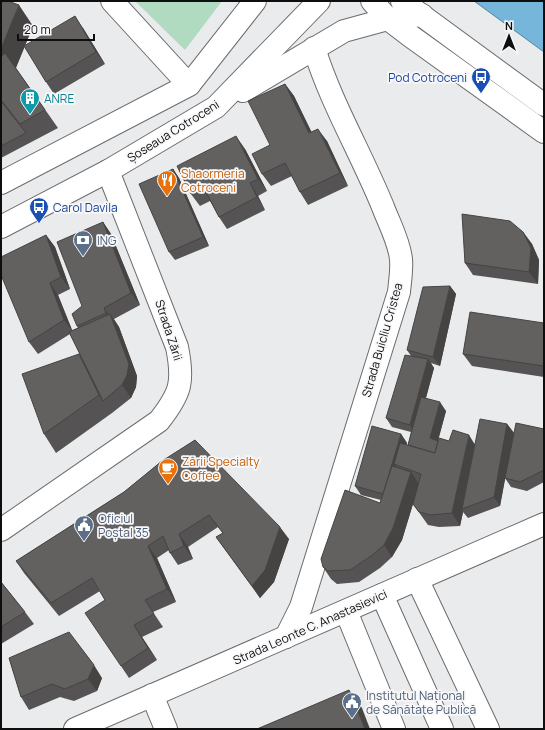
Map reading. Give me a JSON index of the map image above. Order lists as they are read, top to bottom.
{
  "streets": {
    "street": [
      "Șoseaua Cotroceni",
      "Strada Zării",
      "Strada Buicliu Cristea",
      "Strada Leonte C. Anastasievici"
    ]
  },
  "crossings": [
    ["Șoseaua Cotroceni", "Strada Zării"],
    ["Strada Buicliu Cristea", "Strada Leonte C. Anastasievici"]
  ],
  "places": {
    "bus stop": ["Pod Cotroceni", "Carol Davila"],
    "building": ["ANRE"],
    "restaurant": ["Shaormeria Cotroceni"],
    "bank": ["ING"],
    "cafe": ["Zării Specialty Coffee"],
    "public building": ["Oficiul Poștal 35", "Institutul Național de Sănătate Publică"]
  },
  "scale_bar": "20 m",
  "north": "top"
}
